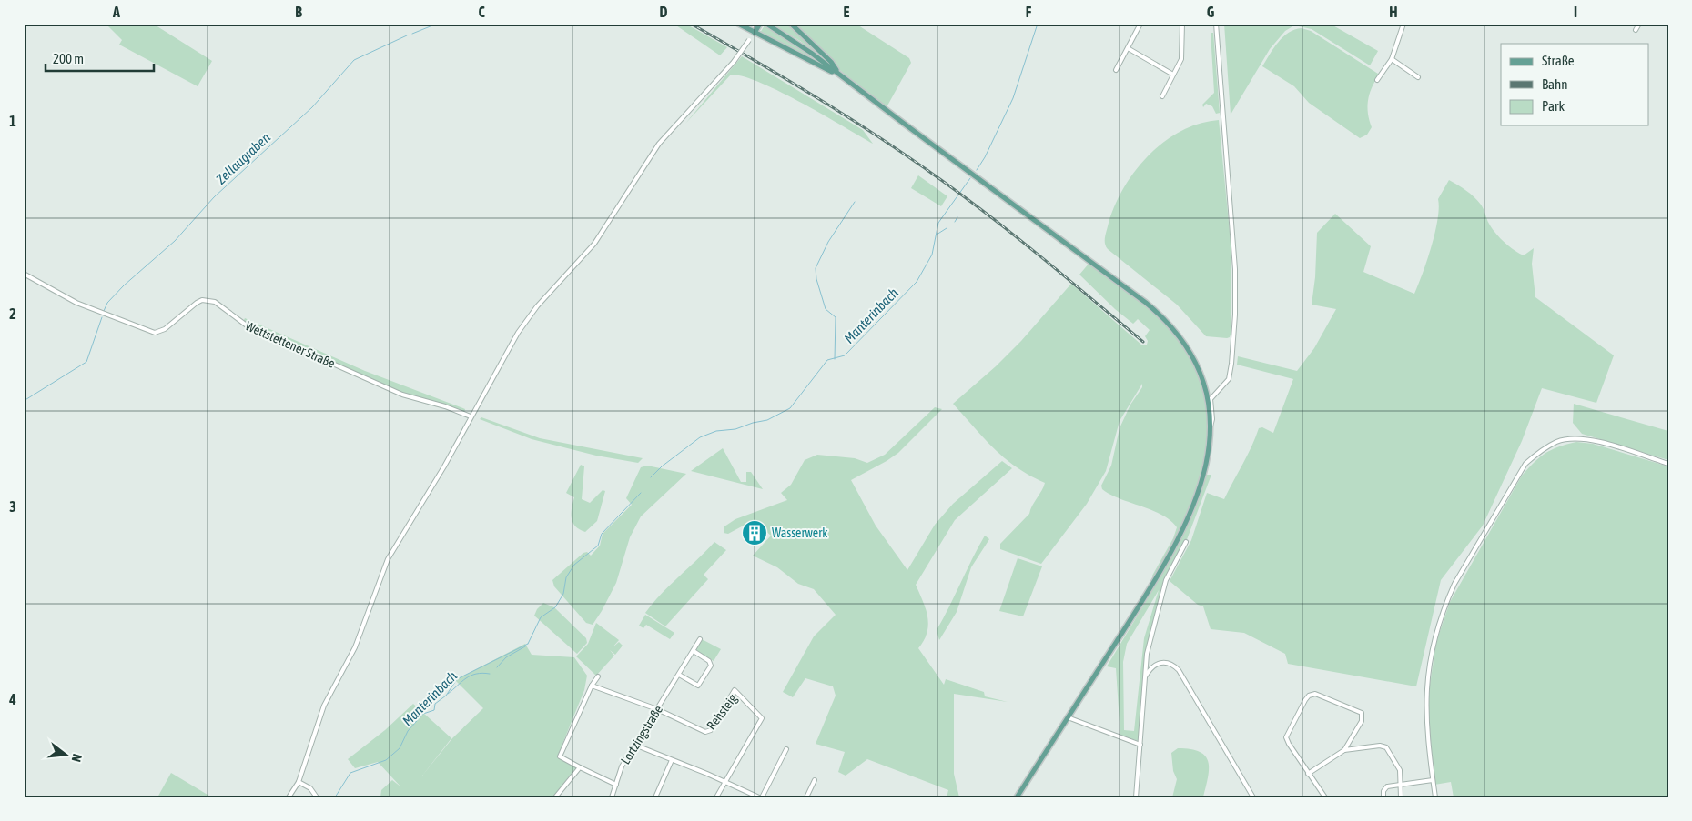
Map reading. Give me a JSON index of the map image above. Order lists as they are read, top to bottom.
{
  "streets": {
    "street": ["Wettstettener Straße", "Rehsteig", "Lortzingstraße"]
  },
  "crossings": [
    ["Rehsteig", "Lortzingstraße"]
  ],
  "water": ["Zellaugraben", "Manterinbach"],
  "places": {
    "building": ["Wasserwerk"]
  },
  "legend": ["Straße", "Bahn", "Park"],
  "scale_bar": "200 m",
  "north": "right",
  "grid": {
    "columns": [
      "A",
      "B",
      "C",
      "D",
      "E",
      "F",
      "G",
      "H",
      "I"
    ],
    "rows": [
      "1",
      "2",
      "3",
      "4"
    ]
  }
}
